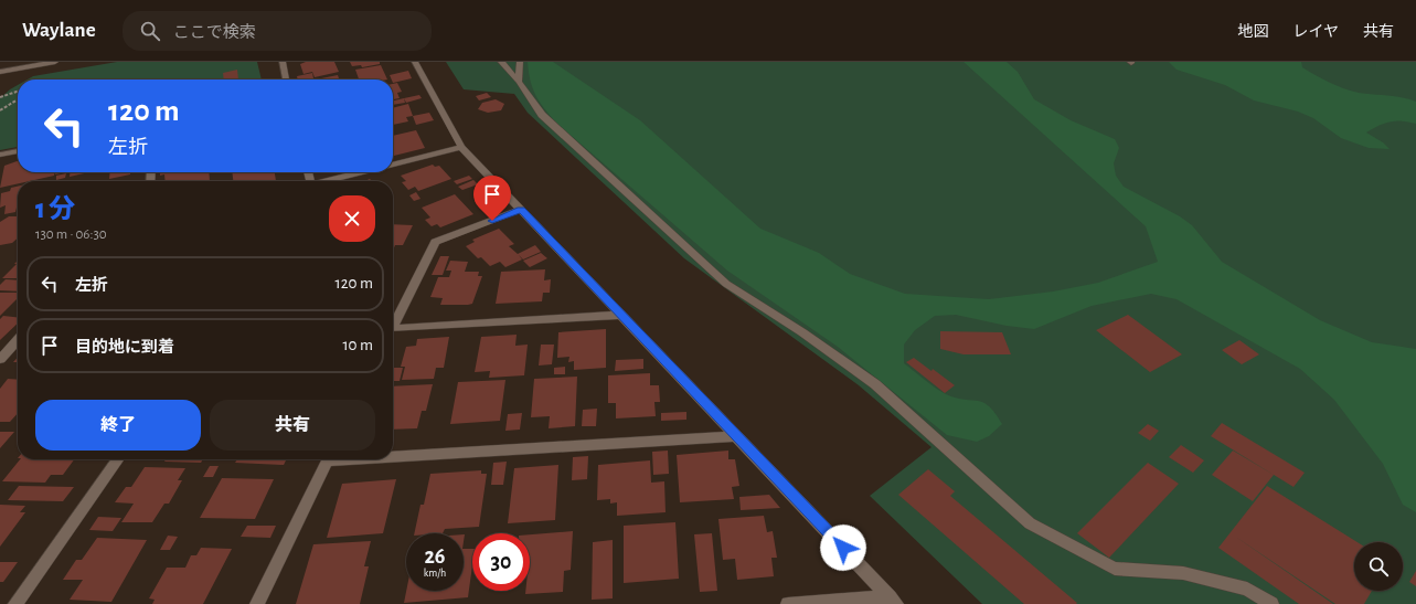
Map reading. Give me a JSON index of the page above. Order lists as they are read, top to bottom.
{
  "page": {
    "header": "Waylane",
    "search": "ここで検索",
    "nav": ["地図", "レイヤ", "共有"],
    "turn": ["120 m", "左折"],
    "heading": ["1 分", "130 m · 06:30"],
    "list": [
      {
        "name": "左折",
        "value": "120 m"
      },
      {
        "name": "目的地に到着",
        "value": "10 m"
      }
    ],
    "buttons": ["終了", "共有"],
    "speed": "26 km/h",
    "limit": "30"
  }
}
